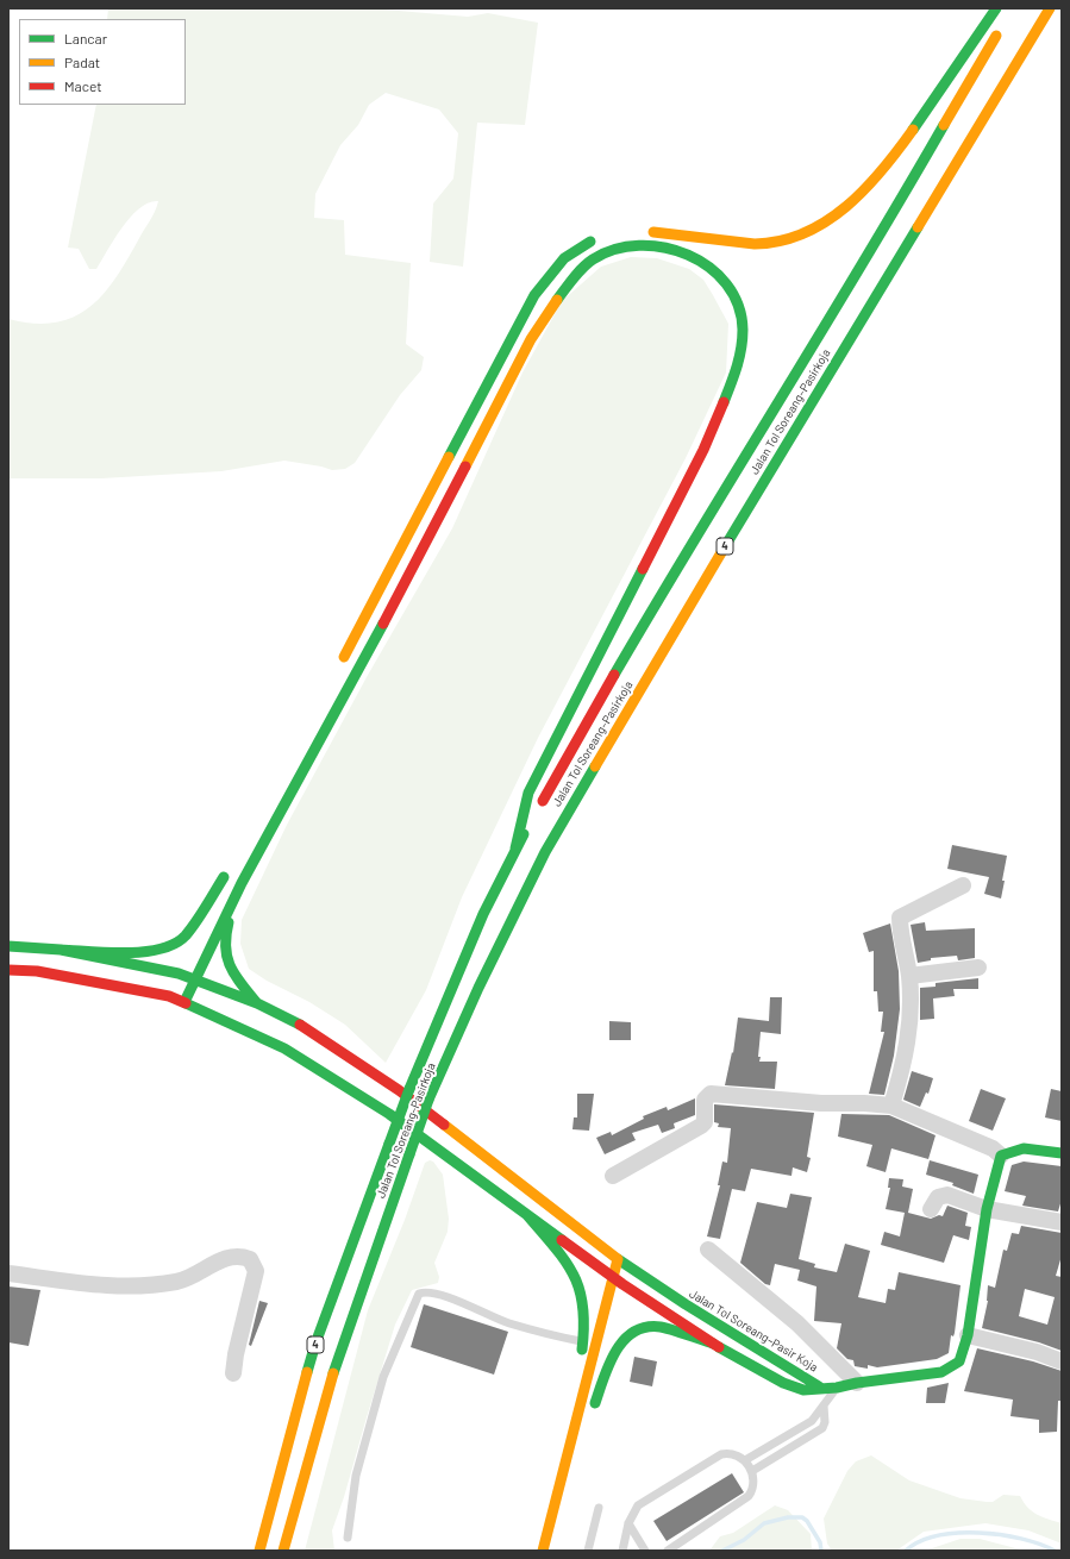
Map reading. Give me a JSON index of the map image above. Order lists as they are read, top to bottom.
{
  "streets": {
    "main road": ["Jalan Tol Soreang–Pasirkoja", "4", "Jalan Tol Soreang–Pasir Koja"]
  },
  "legend": ["Lancar", "Padat", "Macet"]
}
